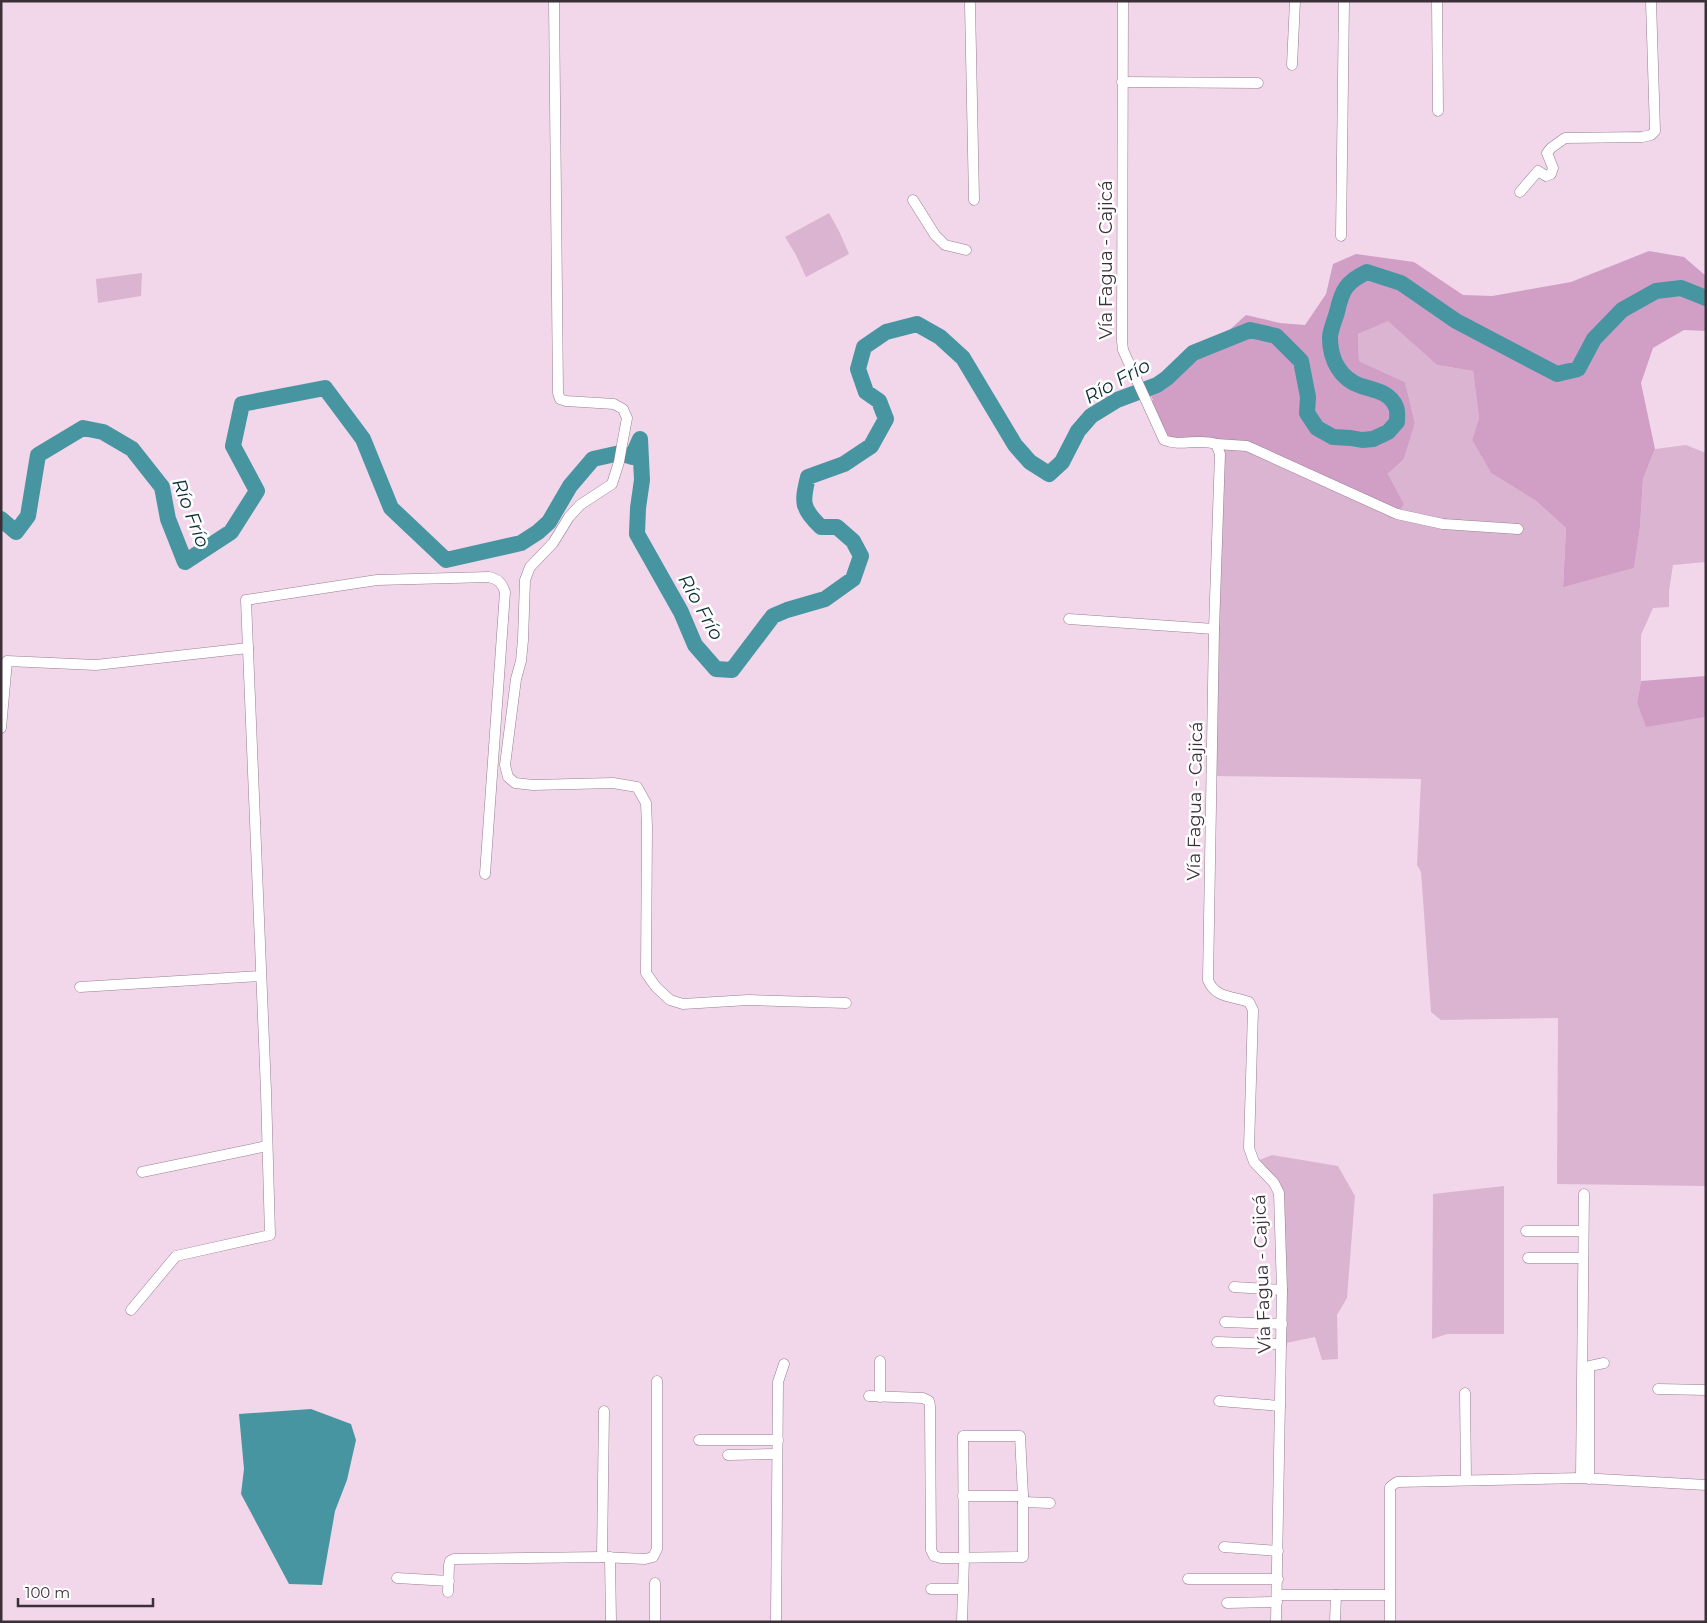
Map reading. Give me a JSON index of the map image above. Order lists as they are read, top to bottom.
{
  "streets": {
    "street": ["Vía Fagua - Cajicá"]
  },
  "water": ["Río Frío"],
  "scale_bar": "100 m"
}
